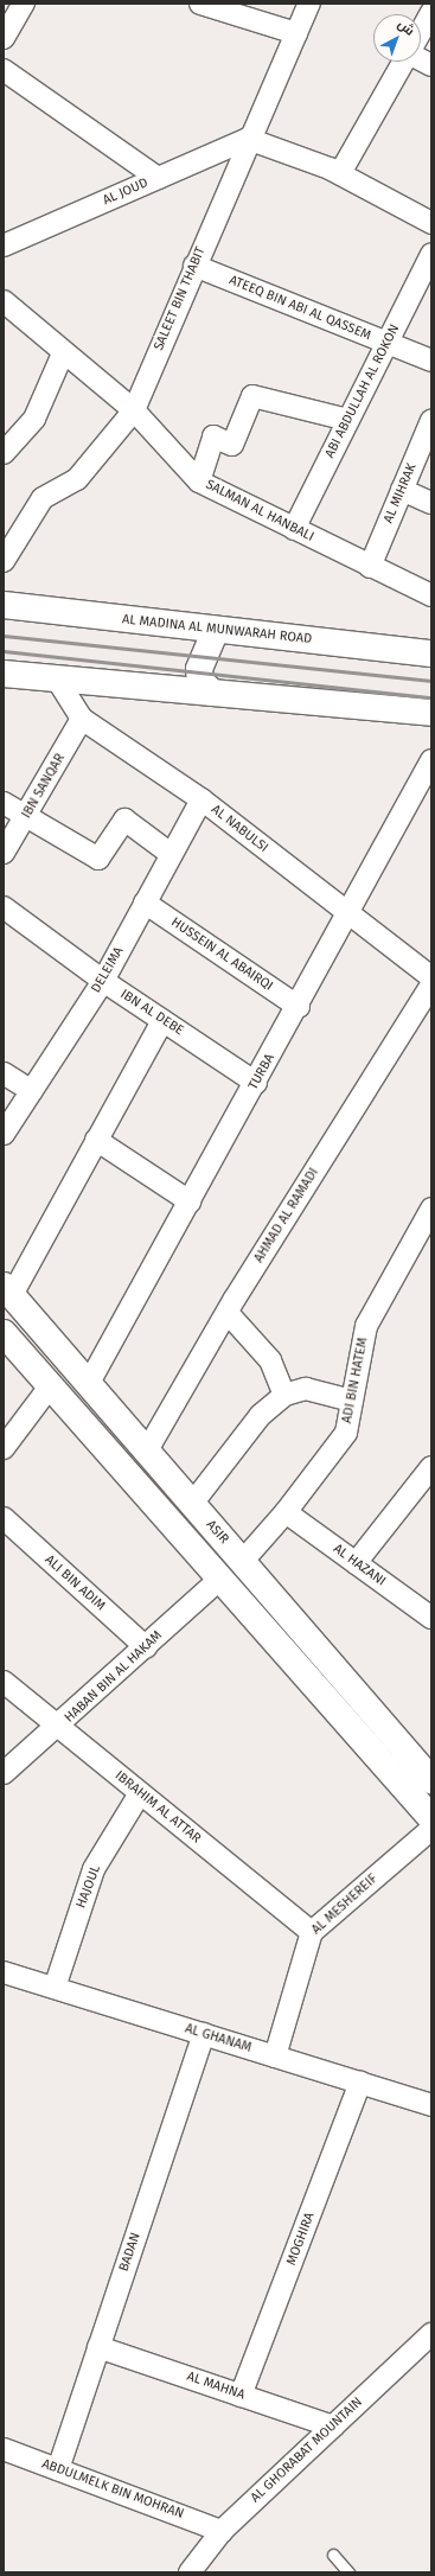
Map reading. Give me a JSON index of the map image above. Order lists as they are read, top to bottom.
{
  "streets": {
    "main road": ["AL MADINA AL MUNWARAH ROAD", "ASIR"],
    "street": [
      "AL JOUD",
      "SALEET BIN THABIT",
      "ATEEQ BIN ABI AL QASSEM",
      "ABI ABDULLAH AL ROKON",
      "AL MIHRAK",
      "SALMAN AL HANBALI",
      "IBN SANQAR",
      "AL NABULSI",
      "HUSSEIN AL ABAIRQI",
      "DELEIMA",
      "IBN AL DEBE",
      "TURBA",
      "AHMAD AL RAMADI",
      "ADI BIN HATEM",
      "AL HAZANI",
      "ALI BIN ADIM",
      "HABAN BIN AL HAKAM",
      "IBRAHIM AL ATTAR",
      "HAJOUL",
      "AL MESHEREIF",
      "AL GHANAM",
      "MOGHIRA",
      "BADAN",
      "AL MAHNA",
      "AL GHORABAT MOUNTAIN",
      "ABDULMELK BIN MOHRAN"
    ]
  },
  "crossings": [
    ["AL JOUD", "SALEET BIN THABIT"],
    ["SALEET BIN THABIT", "ATEEQ BIN ABI AL QASSEM"],
    ["SALEET BIN THABIT", "SALMAN AL HANBALI"],
    ["ATEEQ BIN ABI AL QASSEM", "ABI ABDULLAH AL ROKON"],
    ["ABI ABDULLAH AL ROKON", "SALMAN AL HANBALI"],
    ["AL MIHRAK", "SALMAN AL HANBALI"],
    ["IBN SANQAR", "AL NABULSI"],
    ["AL NABULSI", "DELEIMA"],
    ["AL NABULSI", "TURBA"],
    ["HUSSEIN AL ABAIRQI", "DELEIMA"],
    ["HUSSEIN AL ABAIRQI", "TURBA"],
    ["DELEIMA", "IBN AL DEBE"],
    ["IBN AL DEBE", "TURBA"],
    ["TURBA", "ASIR"],
    ["AHMAD AL RAMADI", "ASIR"],
    ["ADI BIN HATEM", "ASIR"],
    ["ADI BIN HATEM", "AL HAZANI"],
    ["ALI BIN ADIM", "HABAN BIN AL HAKAM"],
    ["HABAN BIN AL HAKAM", "IBRAHIM AL ATTAR"],
    ["IBRAHIM AL ATTAR", "HAJOUL"],
    ["IBRAHIM AL ATTAR", "AL MESHEREIF"],
    ["HAJOUL", "AL GHANAM"],
    ["AL MESHEREIF", "AL GHANAM"],
    ["AL GHANAM", "MOGHIRA"],
    ["AL GHANAM", "BADAN"],
    ["MOGHIRA", "AL MAHNA"],
    ["BADAN", "AL MAHNA"],
    ["BADAN", "ABDULMELK BIN MOHRAN"],
    ["AL MAHNA", "AL GHORABAT MOUNTAIN"],
    ["AL GHORABAT MOUNTAIN", "ABDULMELK BIN MOHRAN"]
  ],
  "north": "top right"
}
